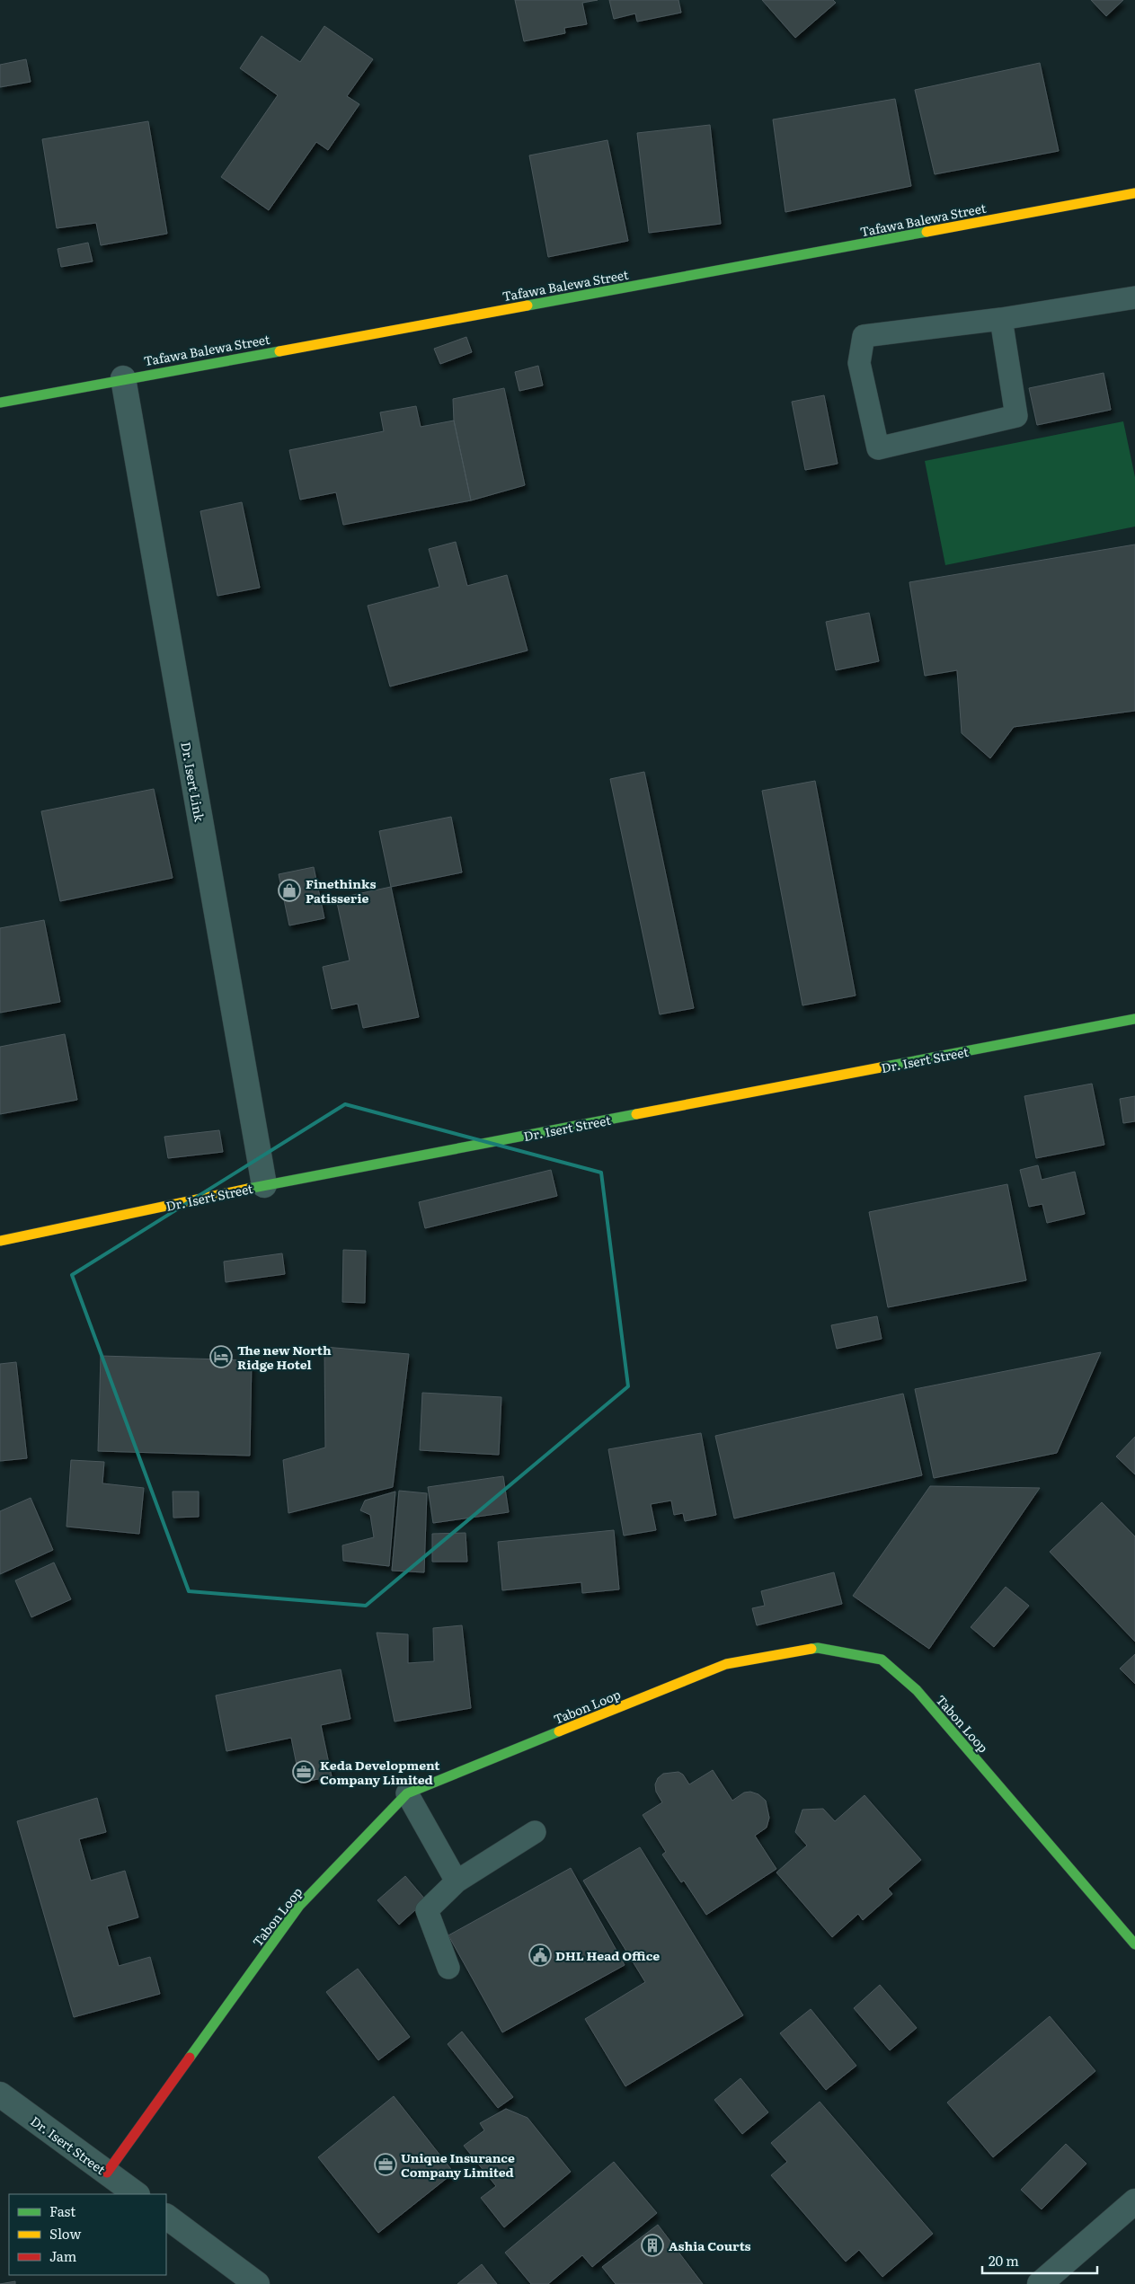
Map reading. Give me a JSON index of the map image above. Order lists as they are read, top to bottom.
{
  "streets": {
    "street": [
      "Tafawa Balewa Street",
      "Dr. Isert Link",
      "Dr. Isert Street",
      "Tabon Loop"
    ]
  },
  "crossings": [
    ["Tafawa Balewa Street", "Dr. Isert Link"],
    ["Dr. Isert Link", "Dr. Isert Street"],
    ["Dr. Isert Street", "Tabon Loop"]
  ],
  "places": {
    "shop": ["Finethinks Patisserie"],
    "hotel": ["The new North Ridge Hotel"],
    "office": ["Keda Development Company Limited", "Unique Insurance Company Limited"],
    "public building": ["DHL Head Office"],
    "building": ["Ashia Courts"]
  },
  "legend": ["Fast", "Slow", "Jam"],
  "scale_bar": "20 m"
}
